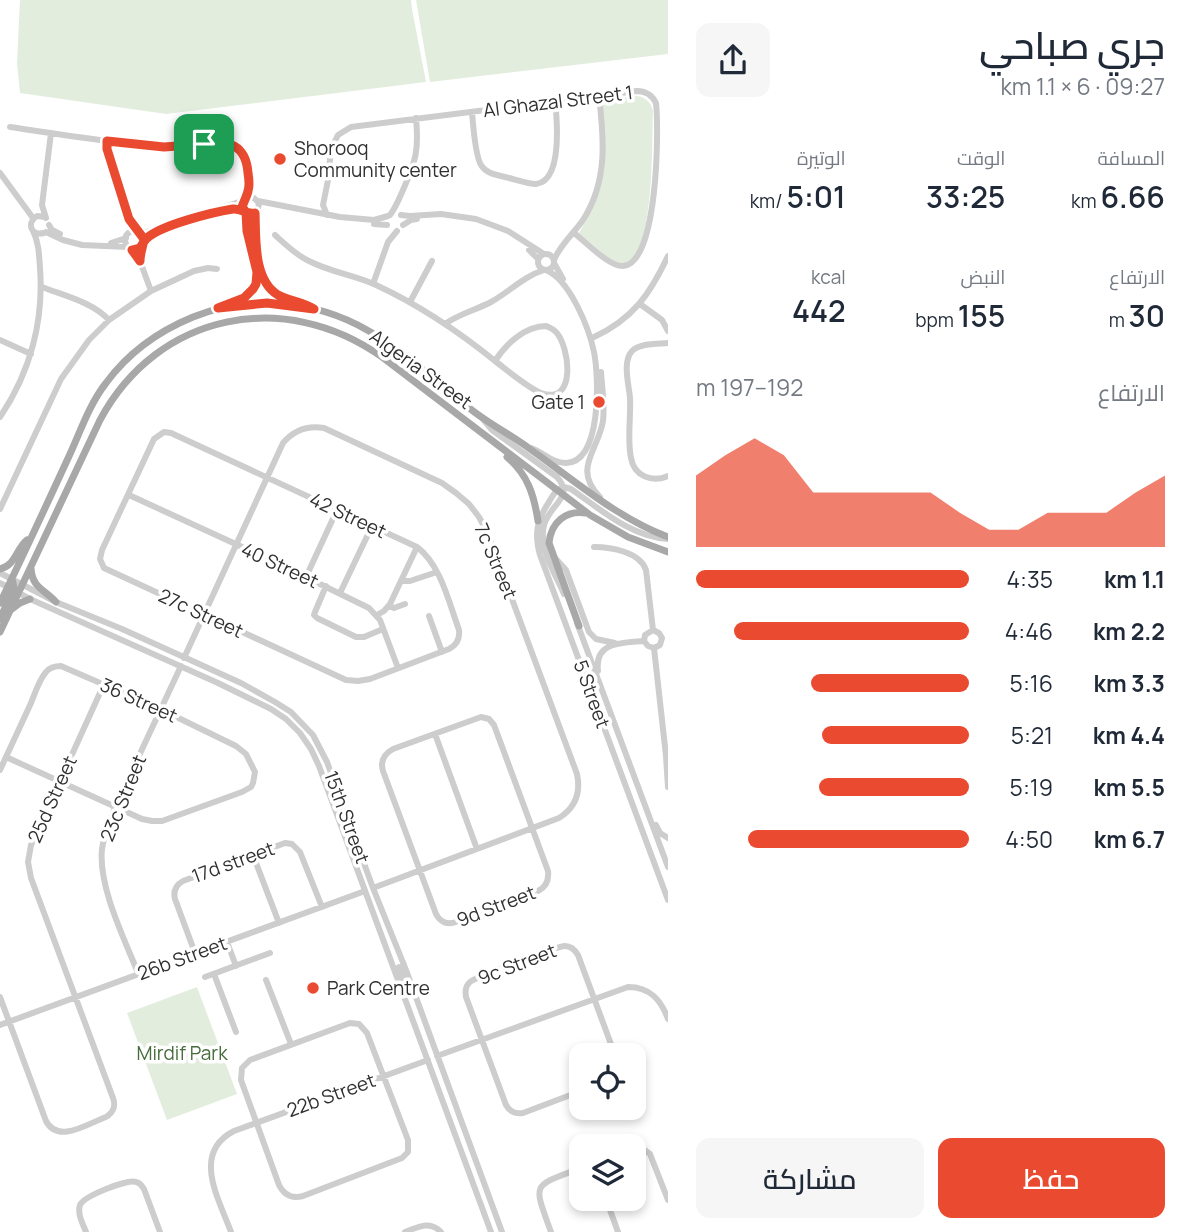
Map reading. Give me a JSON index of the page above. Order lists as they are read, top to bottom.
{
  "streets": {
    "main road": ["Algeria Street"],
    "street": [
      "Al Ghazal Street 1",
      "42 Street",
      "7c Street",
      "40 Street",
      "27c Street",
      "5 Street",
      "36 Street",
      "23c Street",
      "25d Street",
      "15th Street",
      "17d street",
      "9d Street",
      "26b Street",
      "9c Street",
      "22b Street"
    ]
  },
  "crossings": [
    ["Algeria Street", "5 Street"],
    ["Algeria Street", "15th Street"],
    ["42 Street", "7c Street"],
    ["42 Street", "27c Street"],
    ["7c Street", "9d Street"],
    ["40 Street", "27c Street"],
    ["36 Street", "23c Street"],
    ["36 Street", "25d Street"],
    ["23c Street", "15th Street"],
    ["23c Street", "26b Street"],
    ["25d Street", "26b Street"],
    ["15th Street", "26b Street"],
    ["15th Street", "22b Street"],
    ["17d street", "26b Street"]
  ],
  "parks": ["Mirdif Park"],
  "places": ["Shorooq Community center", "Gate 1", "Park Centre"],
  "page": {
    "heading": ["جري صباحي", "09:27 · 6 × 1.1 km"],
    "stats": [
      ["المسافة", "6.66 km"],
      ["الوقت", "33:25"],
      ["الوتيرة", "5:01 /km"],
      ["الارتفاع", "30 m"],
      ["النبض", "155 bpm"],
      ["kcal", "442"]
    ],
    "chart": ["الارتفاع", "192–197 m"],
    "list": [
      {
        "name": "1.1 km",
        "note": "4:35"
      },
      {
        "name": "2.2 km",
        "note": "4:46"
      },
      {
        "name": "3.3 km",
        "note": "5:16"
      },
      {
        "name": "4.4 km",
        "note": "5:21"
      },
      {
        "name": "5.5 km",
        "note": "5:19"
      },
      {
        "name": "6.7 km",
        "note": "4:50"
      }
    ],
    "buttons": ["حفظ", "مشاركة"]
  }
}
